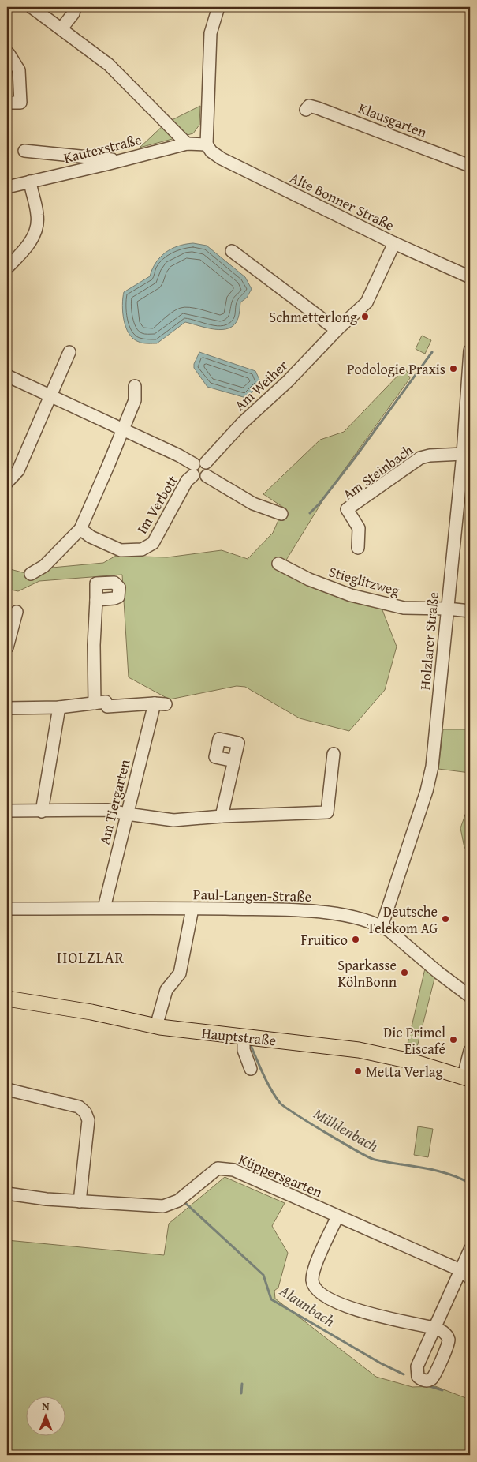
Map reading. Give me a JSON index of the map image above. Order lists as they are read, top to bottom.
{
  "streets": {
    "main road": ["Hauptstraße"],
    "street": [
      "Klausgarten",
      "Kautexstraße",
      "Alte Bonner Straße",
      "Am Weiher",
      "Am Steinbach",
      "Im Verbott",
      "Stieglitzweg",
      "Holzlarer Straße",
      "Am Tiergarten",
      "Paul-Langen-Straße",
      "Küppersgarten"
    ]
  },
  "crossings": [
    ["Kautexstraße", "Alte Bonner Straße"],
    ["Alte Bonner Straße", "Am Weiher"],
    ["Am Weiher", "Im Verbott"],
    ["Am Steinbach", "Holzlarer Straße"],
    ["Stieglitzweg", "Holzlarer Straße"],
    ["Holzlarer Straße", "Paul-Langen-Straße"],
    ["Am Tiergarten", "Paul-Langen-Straße"]
  ],
  "districts": ["HOLZLAR"],
  "water": ["Mühlenbach", "Alaunbach"],
  "places": [
    "Schmetterlong",
    "Podologie Praxis",
    "Deutsche Telekom AG",
    "Fruitico",
    "Sparkasse KölnBonn",
    "Die Primel Eiscafé",
    "Metta Verlag"
  ],
  "north": "top"
}
